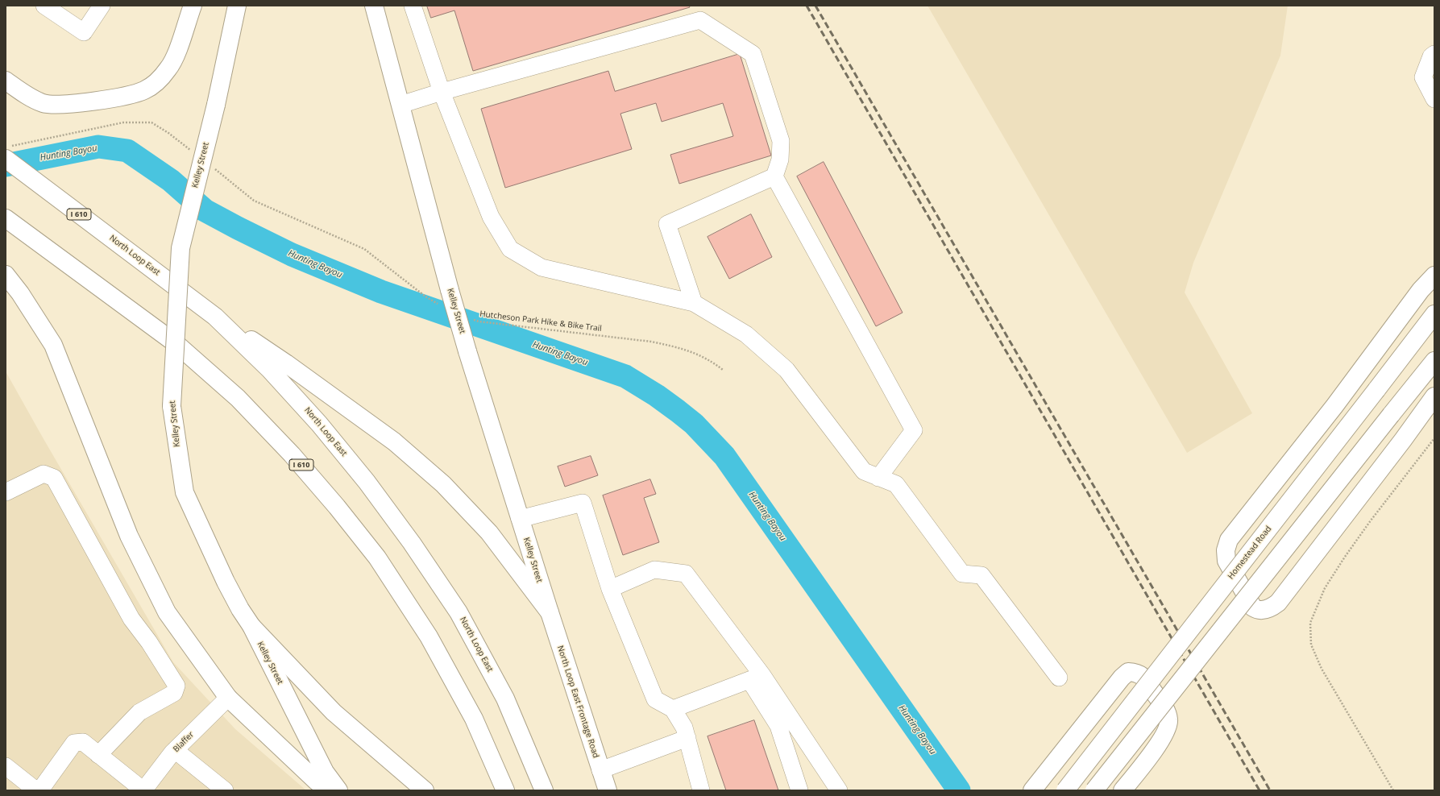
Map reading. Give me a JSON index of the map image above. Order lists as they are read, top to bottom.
{
  "streets": {
    "main road": [
      "Kelley Street",
      "I 610",
      "North Loop East",
      "Homestead Road",
      "North Loop East Frontage Road"
    ],
    "street": ["Blaffer"],
    "path": ["Hutcheson Park Hike & Bike Trail"]
  },
  "crossings": [
    ["Kelley Street", "North Loop East Frontage Road"]
  ],
  "water": ["Hunting Bayou"]
}
